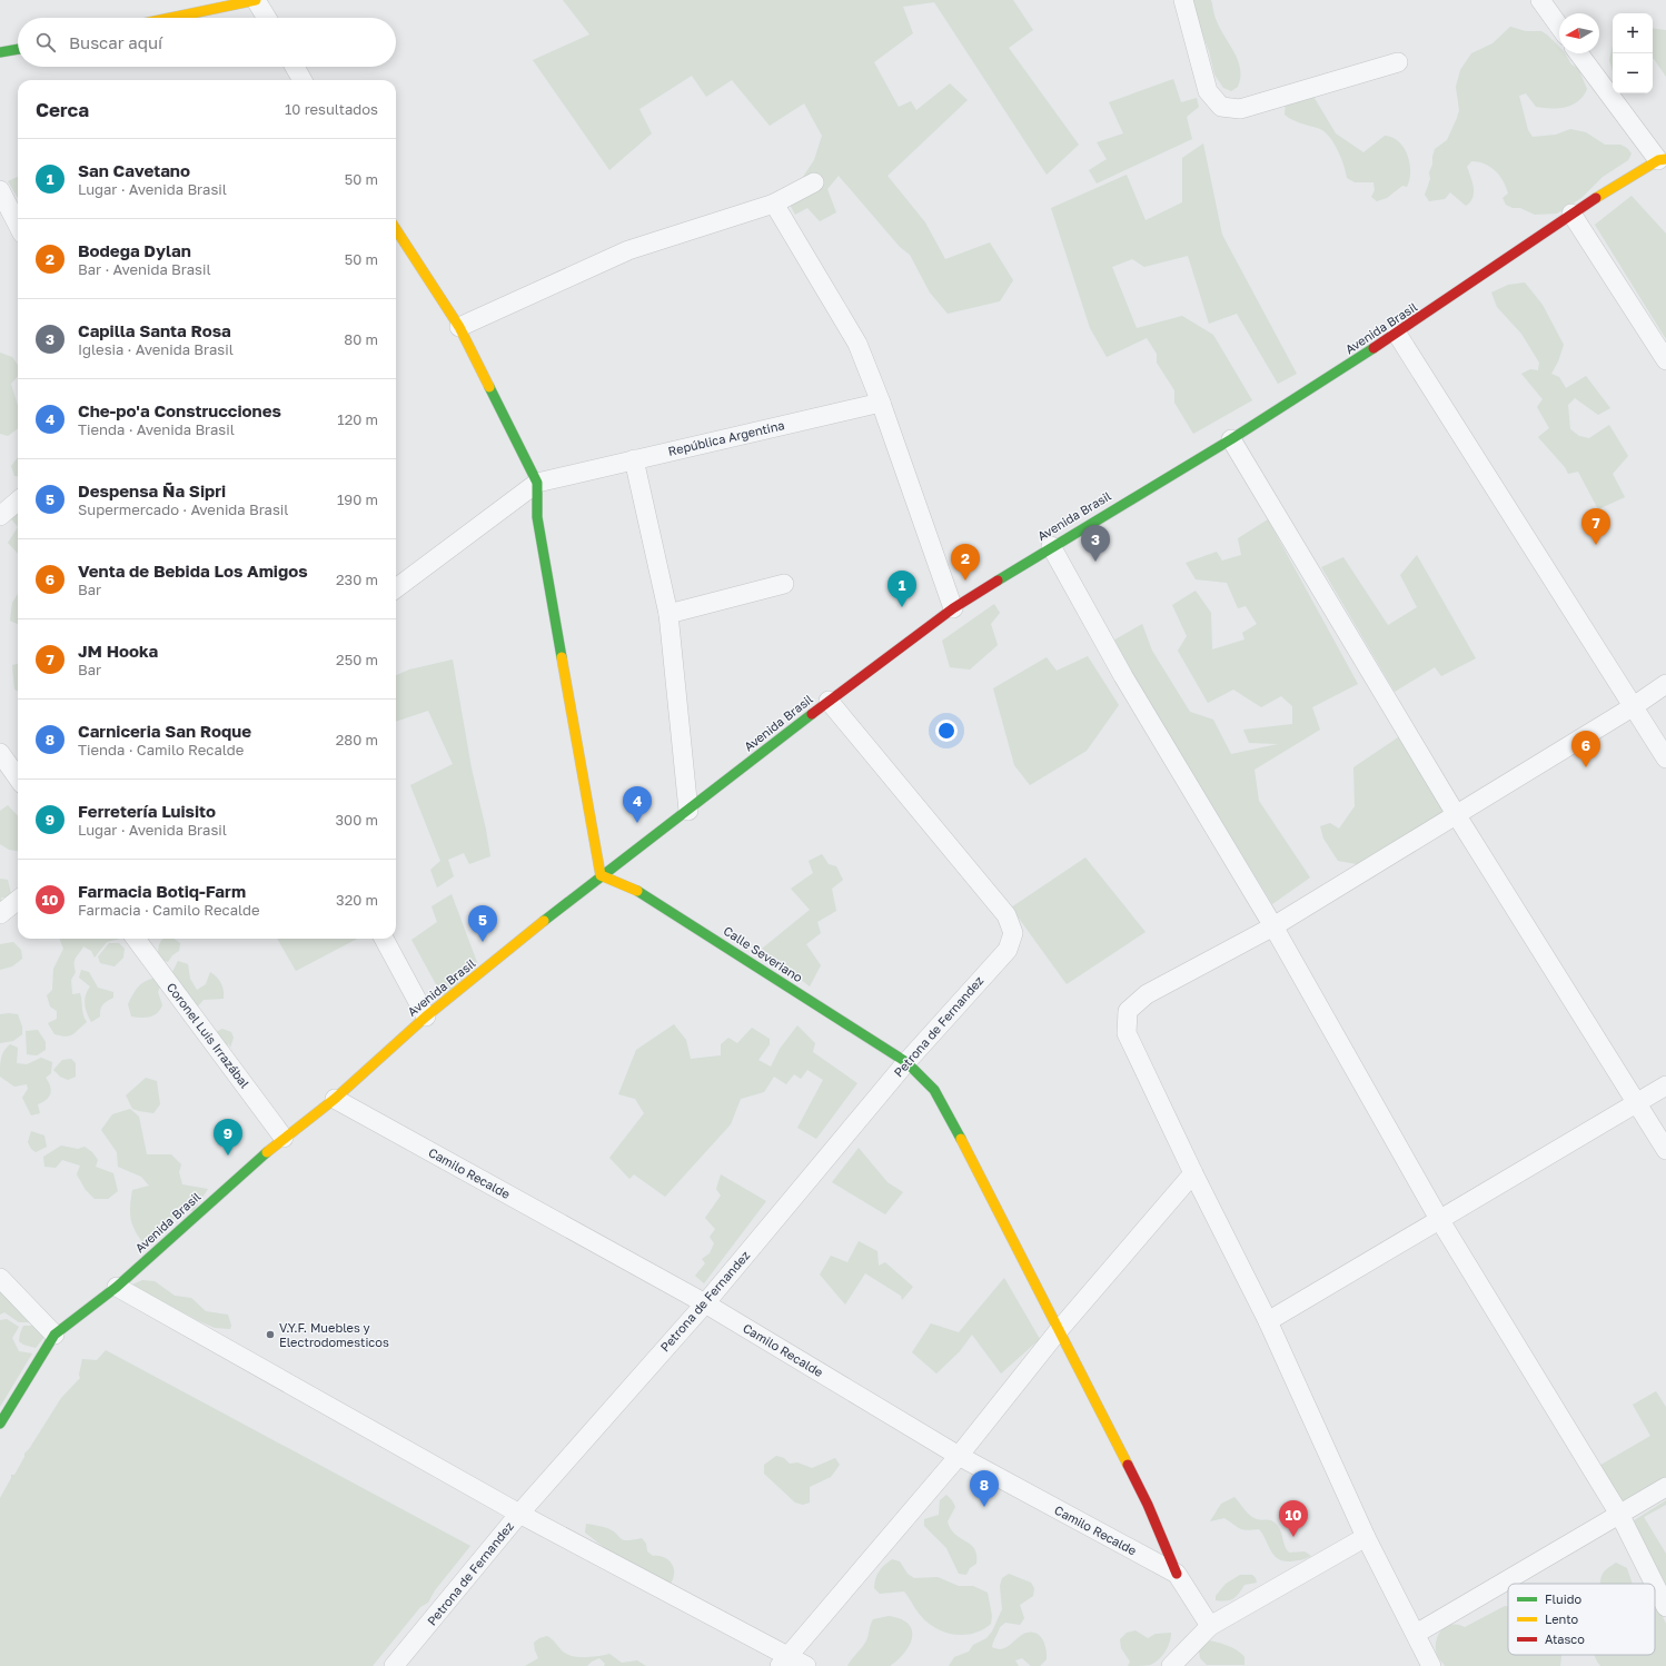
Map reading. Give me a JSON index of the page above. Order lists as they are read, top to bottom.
{
  "streets": {
    "street": [
      "Avenida Brasil",
      "República Argentina",
      "Calle Severiano",
      "Petrona de Fernandez",
      "Coronel Luis Irrazábal",
      "Camilo Recalde"
    ]
  },
  "crossings": [
    ["Avenida Brasil", "Calle Severiano"],
    ["Avenida Brasil", "Petrona de Fernandez"],
    ["Avenida Brasil", "Coronel Luis Irrazábal"],
    ["Avenida Brasil", "Camilo Recalde"],
    ["Calle Severiano", "Petrona de Fernandez"],
    ["Calle Severiano", "Camilo Recalde"],
    ["Petrona de Fernandez", "Camilo Recalde"]
  ],
  "places": ["V.Y.F. Muebles y Electrodomesticos"],
  "legend": ["Fluido", "Lento", "Atasco"],
  "north": "left",
  "page": {
    "map_buttons": ["+", "−"],
    "search": "Buscar aquí",
    "heading": ["Cerca", "10 resultados"],
    "list": [
      {
        "mark": "1",
        "name": "San Cavetano",
        "note": "Lugar · Avenida Brasil",
        "value": "50 m"
      },
      {
        "mark": "2",
        "name": "Bodega Dylan",
        "note": "Bar · Avenida Brasil",
        "value": "50 m"
      },
      {
        "mark": "3",
        "name": "Capilla Santa Rosa",
        "note": "Iglesia · Avenida Brasil",
        "value": "80 m"
      },
      {
        "mark": "4",
        "name": "Che-po'a Construcciones",
        "note": "Tienda · Avenida Brasil",
        "value": "120 m"
      },
      {
        "mark": "5",
        "name": "Despensa Ña Sipri",
        "note": "Supermercado · Avenida Brasil",
        "value": "190 m"
      },
      {
        "mark": "6",
        "name": "Venta de Bebida Los Amigos",
        "note": "Bar",
        "value": "230 m"
      },
      {
        "mark": "7",
        "name": "JM Hooka",
        "note": "Bar",
        "value": "250 m"
      },
      {
        "mark": "8",
        "name": "Carniceria San Roque",
        "note": "Tienda · Camilo Recalde",
        "value": "280 m"
      },
      {
        "mark": "9",
        "name": "Ferretería Luisito",
        "note": "Lugar · Avenida Brasil",
        "value": "300 m"
      },
      {
        "mark": "10",
        "name": "Farmacia Botiq-Farm",
        "note": "Farmacia · Camilo Recalde",
        "value": "320 m"
      }
    ],
    "pins": [
      "7",
      "3",
      "2",
      "1",
      "6",
      "4",
      "5",
      "9",
      "8",
      "10"
    ]
  }
}
